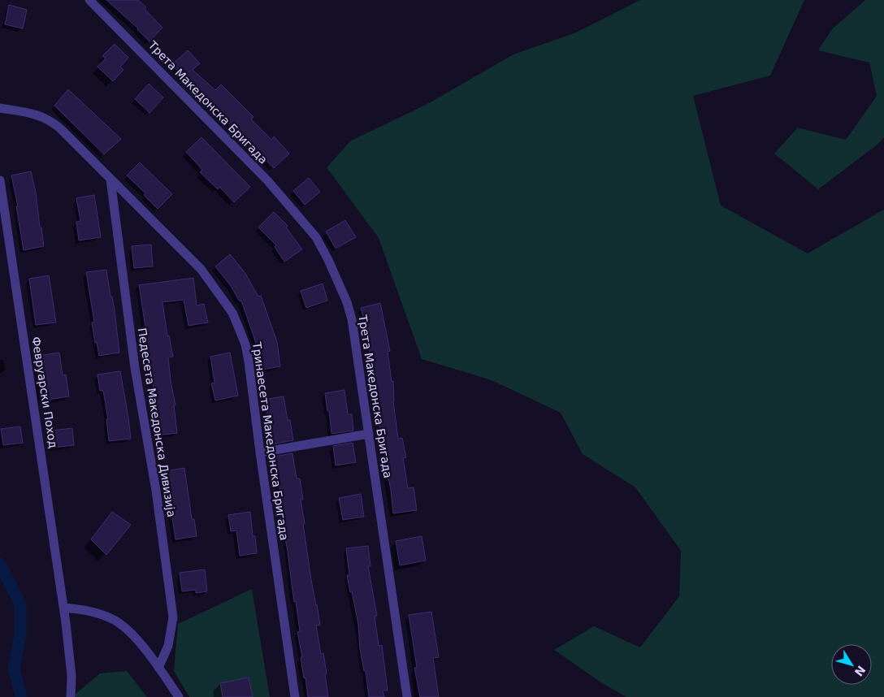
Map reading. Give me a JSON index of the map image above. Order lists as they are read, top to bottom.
{
  "streets": {
    "street": [
      "Трета Македонска Бригада",
      "Февруарски Поход",
      "Педесета Македонска Дивизија",
      "Тринаесета Македонска Бригада"
    ]
  },
  "crossings": [
    ["Педесета Македонска Дивизија", "Тринаесета Македонска Бригада"]
  ],
  "north": "bottom right"
}
